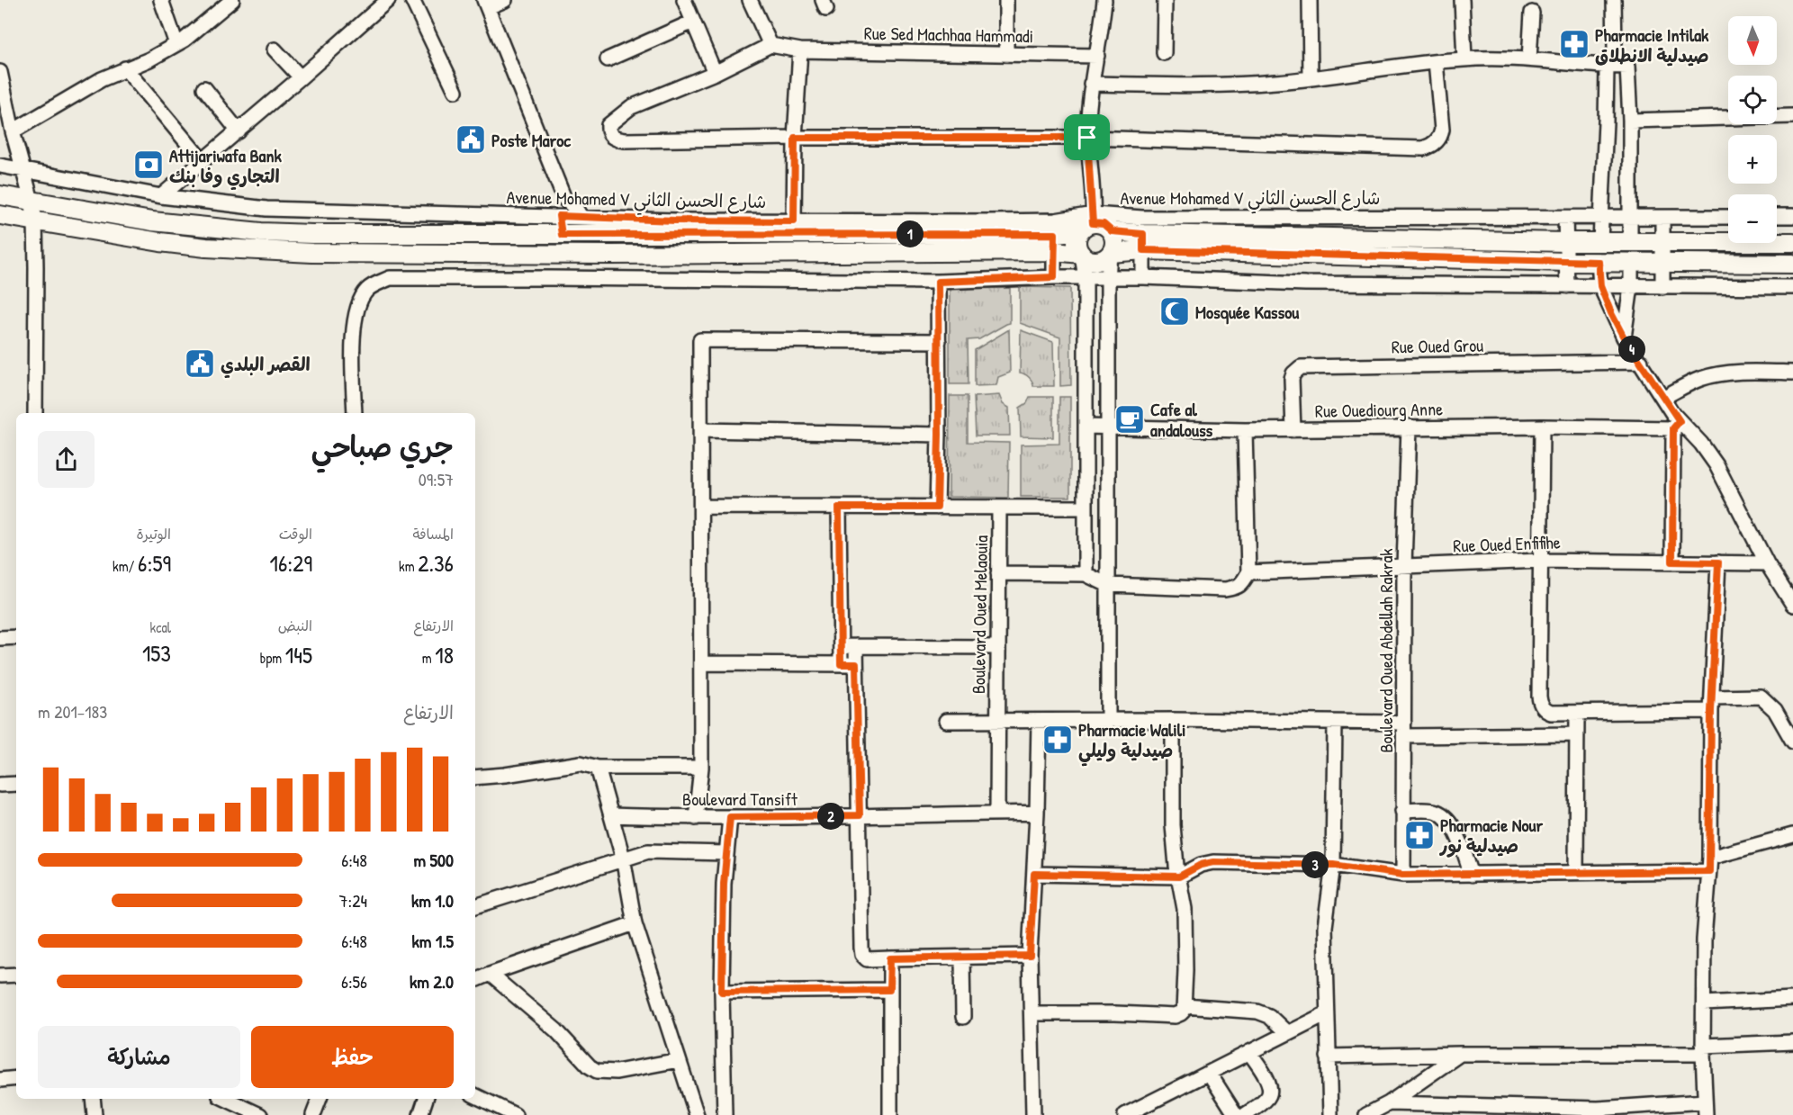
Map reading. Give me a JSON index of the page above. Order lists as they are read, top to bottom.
{
  "streets": {
    "street": [
      "Rue Sed Machhaa Hammadi",
      "Avenue Mohamed V شارع الحسن الثاني",
      "Rue Oued Grou",
      "Rue Ouediourg Anne",
      "Rue Oued Enfifihe",
      "Boulevard Oued Melaouia",
      "Boulevard Oued Abdellah Rakrak",
      "Boulevard Tansift"
    ]
  },
  "crossings": [
    ["Rue Oued Grou", "Rue Ouediourg Anne"],
    ["Rue Ouediourg Anne", "Boulevard Oued Abdellah Rakrak"],
    ["Rue Oued Enfifihe", "Boulevard Oued Abdellah Rakrak"],
    ["Boulevard Oued Melaouia", "Boulevard Tansift"]
  ],
  "places": {
    "pharmacy": ["Pharmacie Intilak صيدلية الانطلاق", "Pharmacie Walili صيدلية وليلي", "Pharmacie Nour صيدلية نور"],
    "public building": ["Poste Maroc", "القصر البلدي"],
    "bank": ["Attijariwafa Bank التجاري وفا بنك"],
    "mosque": ["Mosquée Kassou"],
    "cafe": ["Cafe al andalouss"]
  },
  "north": "bottom",
  "page": {
    "map_buttons": ["+", "−"],
    "pins": [
      "1",
      "4",
      "2",
      "3"
    ],
    "heading": ["جري صباحي", "09:57"],
    "stats": [
      ["المسافة", "2.36 km"],
      ["الوقت", "16:29"],
      ["الوتيرة", "6:59 /km"],
      ["الارتفاع", "18 m"],
      ["النبض", "145 bpm"],
      ["kcal", "153"]
    ],
    "chart": ["الارتفاع", "183–201 m"],
    "list": [
      {
        "name": "500 m",
        "note": "6:48"
      },
      {
        "name": "1.0 km",
        "note": "7:24"
      },
      {
        "name": "1.5 km",
        "note": "6:48"
      },
      {
        "name": "2.0 km",
        "note": "6:56"
      }
    ],
    "buttons": ["حفظ", "مشاركة"]
  }
}
